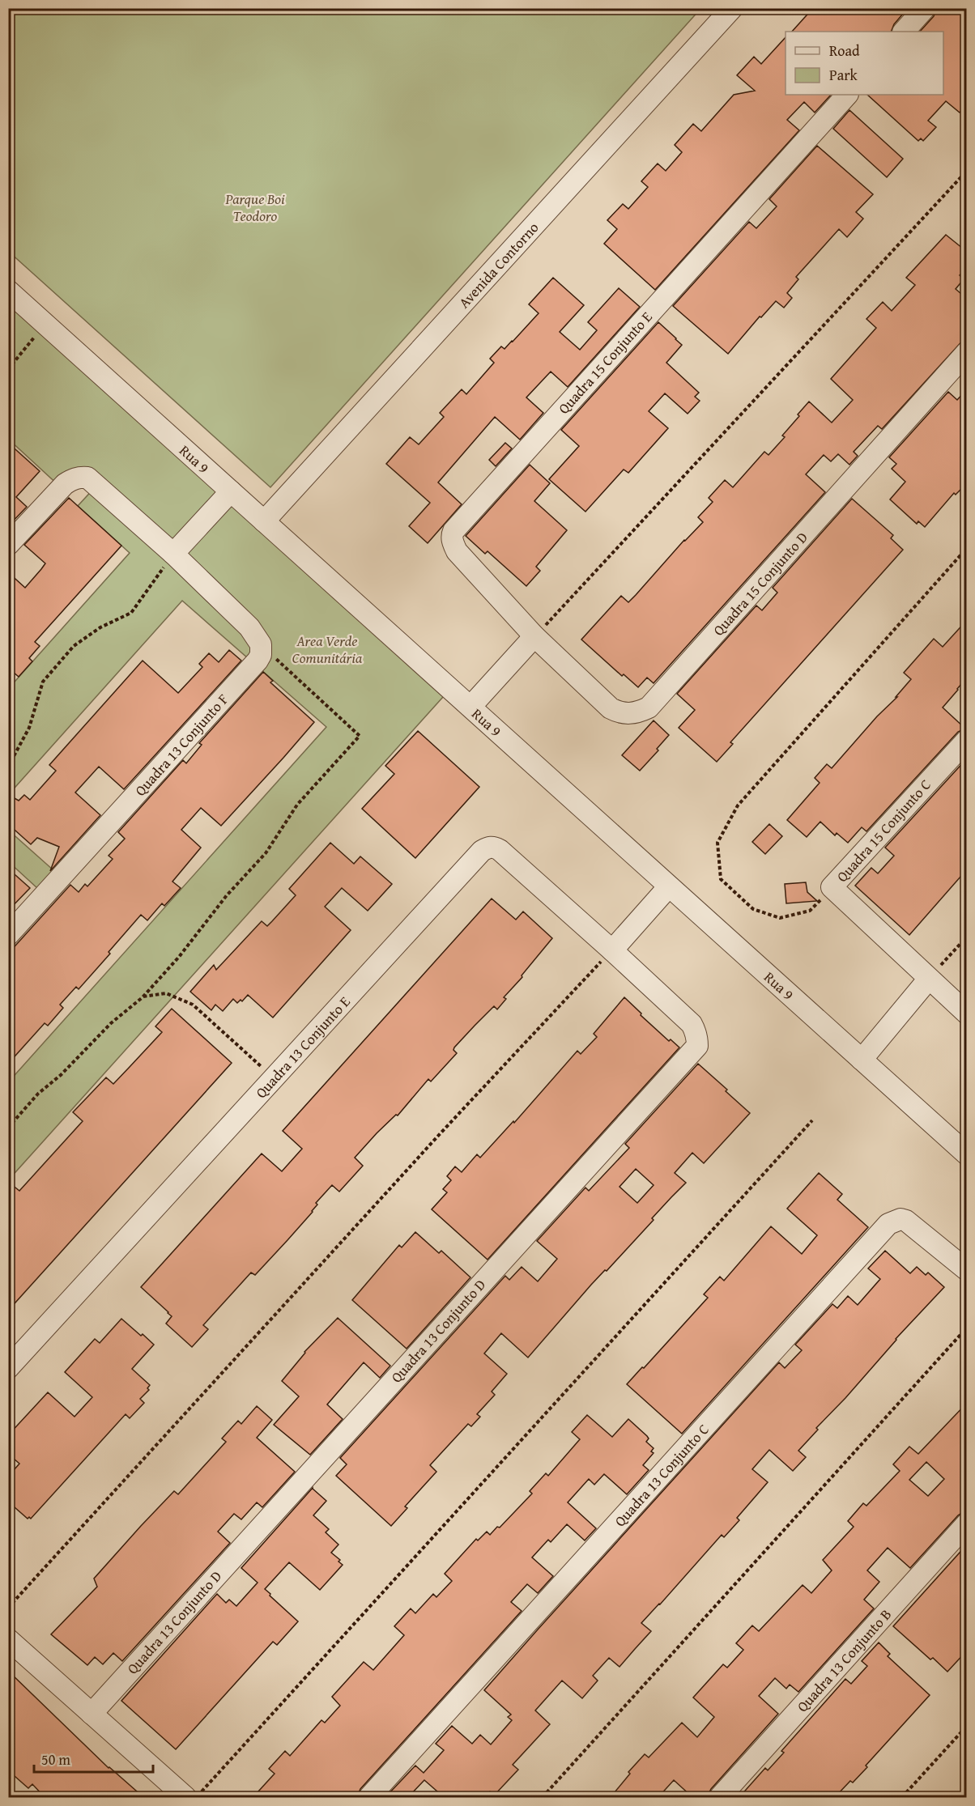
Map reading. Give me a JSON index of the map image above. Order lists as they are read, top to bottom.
{
  "streets": {
    "street": [
      "Avenida Contorno",
      "Quadra 15 Conjunto E",
      "Rua 9",
      "Quadra 15 Conjunto D",
      "Quadra 13 Conjunto F",
      "Quadra 15 Conjunto C",
      "Quadra 13 Conjunto E",
      "Quadra 13 Conjunto D",
      "Quadra 13 Conjunto C",
      "Quadra 13 Conjunto B"
    ]
  },
  "crossings": [
    ["Avenida Contorno", "Rua 9"],
    ["Quadra 15 Conjunto E", "Quadra 15 Conjunto D"],
    ["Quadra 13 Conjunto E", "Quadra 13 Conjunto D"]
  ],
  "parks": ["Parque Boi Teodoro", "Area Verde Comunitária"],
  "legend": ["Road", "Park"],
  "scale_bar": "50 m"
}
